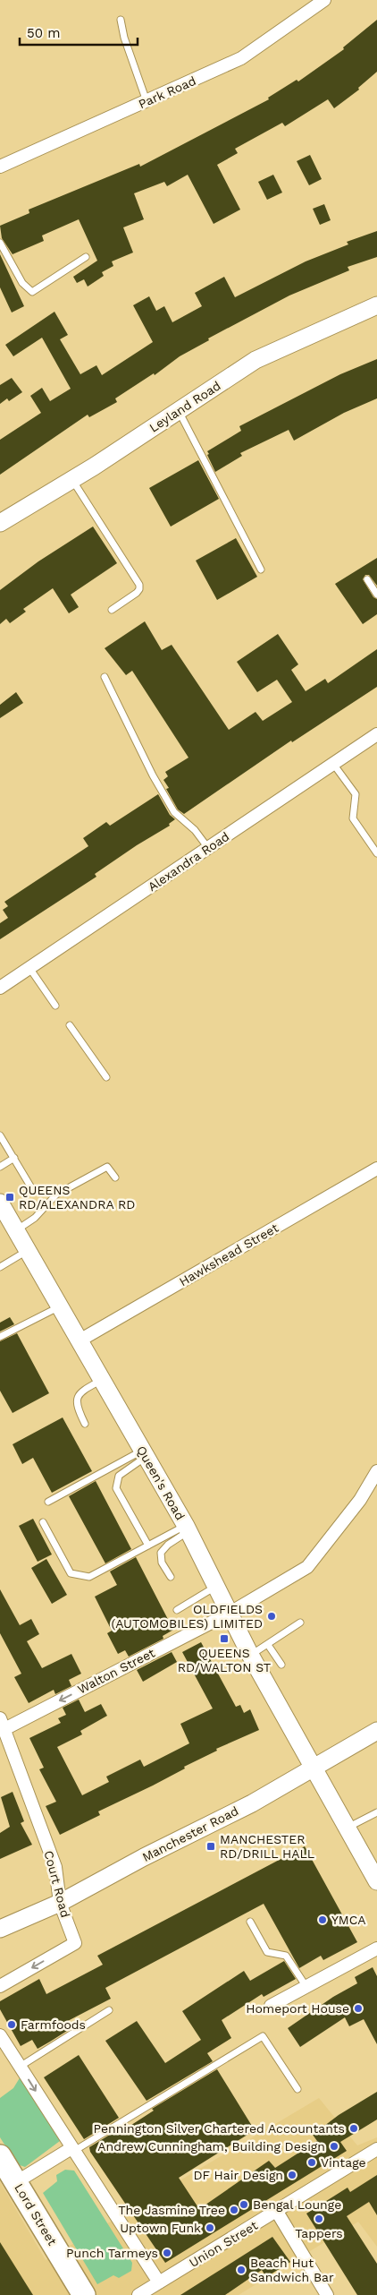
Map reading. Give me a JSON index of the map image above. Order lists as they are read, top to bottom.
{
  "streets": {
    "highway": ["Lord Street"],
    "main road": ["Leyland Road", "Queen's Road", "Manchester Road"],
    "street": [
      "Park Road",
      "Alexandra Road",
      "Hawkshead Street",
      "Walton Street",
      "Court Road",
      "Union Street"
    ]
  },
  "crossings": [
    ["Hawkshead Street", "Queen's Road"],
    ["Queen's Road", "Walton Street"],
    ["Queen's Road", "Manchester Road"],
    ["Walton Street", "Court Road"],
    ["Manchester Road", "Court Road"]
  ],
  "one_way": ["Walton Street"],
  "places": {
    "transit": ["QUEENS RD/ALEXANDRA RD", "QUEENS RD/WALTON ST", "MANCHESTER RD/DRILL HALL"],
    "other": [
      "OLDFIELDS (AUTOMOBILES) LIMITED",
      "YMCA",
      "Homeport House",
      "Farmfoods",
      "Pennington Silver Chartered Accountants",
      "Andrew Cunningham, Building Design",
      "Vintage",
      "DF Hair Design",
      "Bengal Lounge",
      "The Jasmine Tree",
      "Tappers",
      "Uptown Funk",
      "Punch Tarmeys",
      "Beach Hut Sandwich Bar"
    ]
  },
  "scale_bar": "50 m"
}
